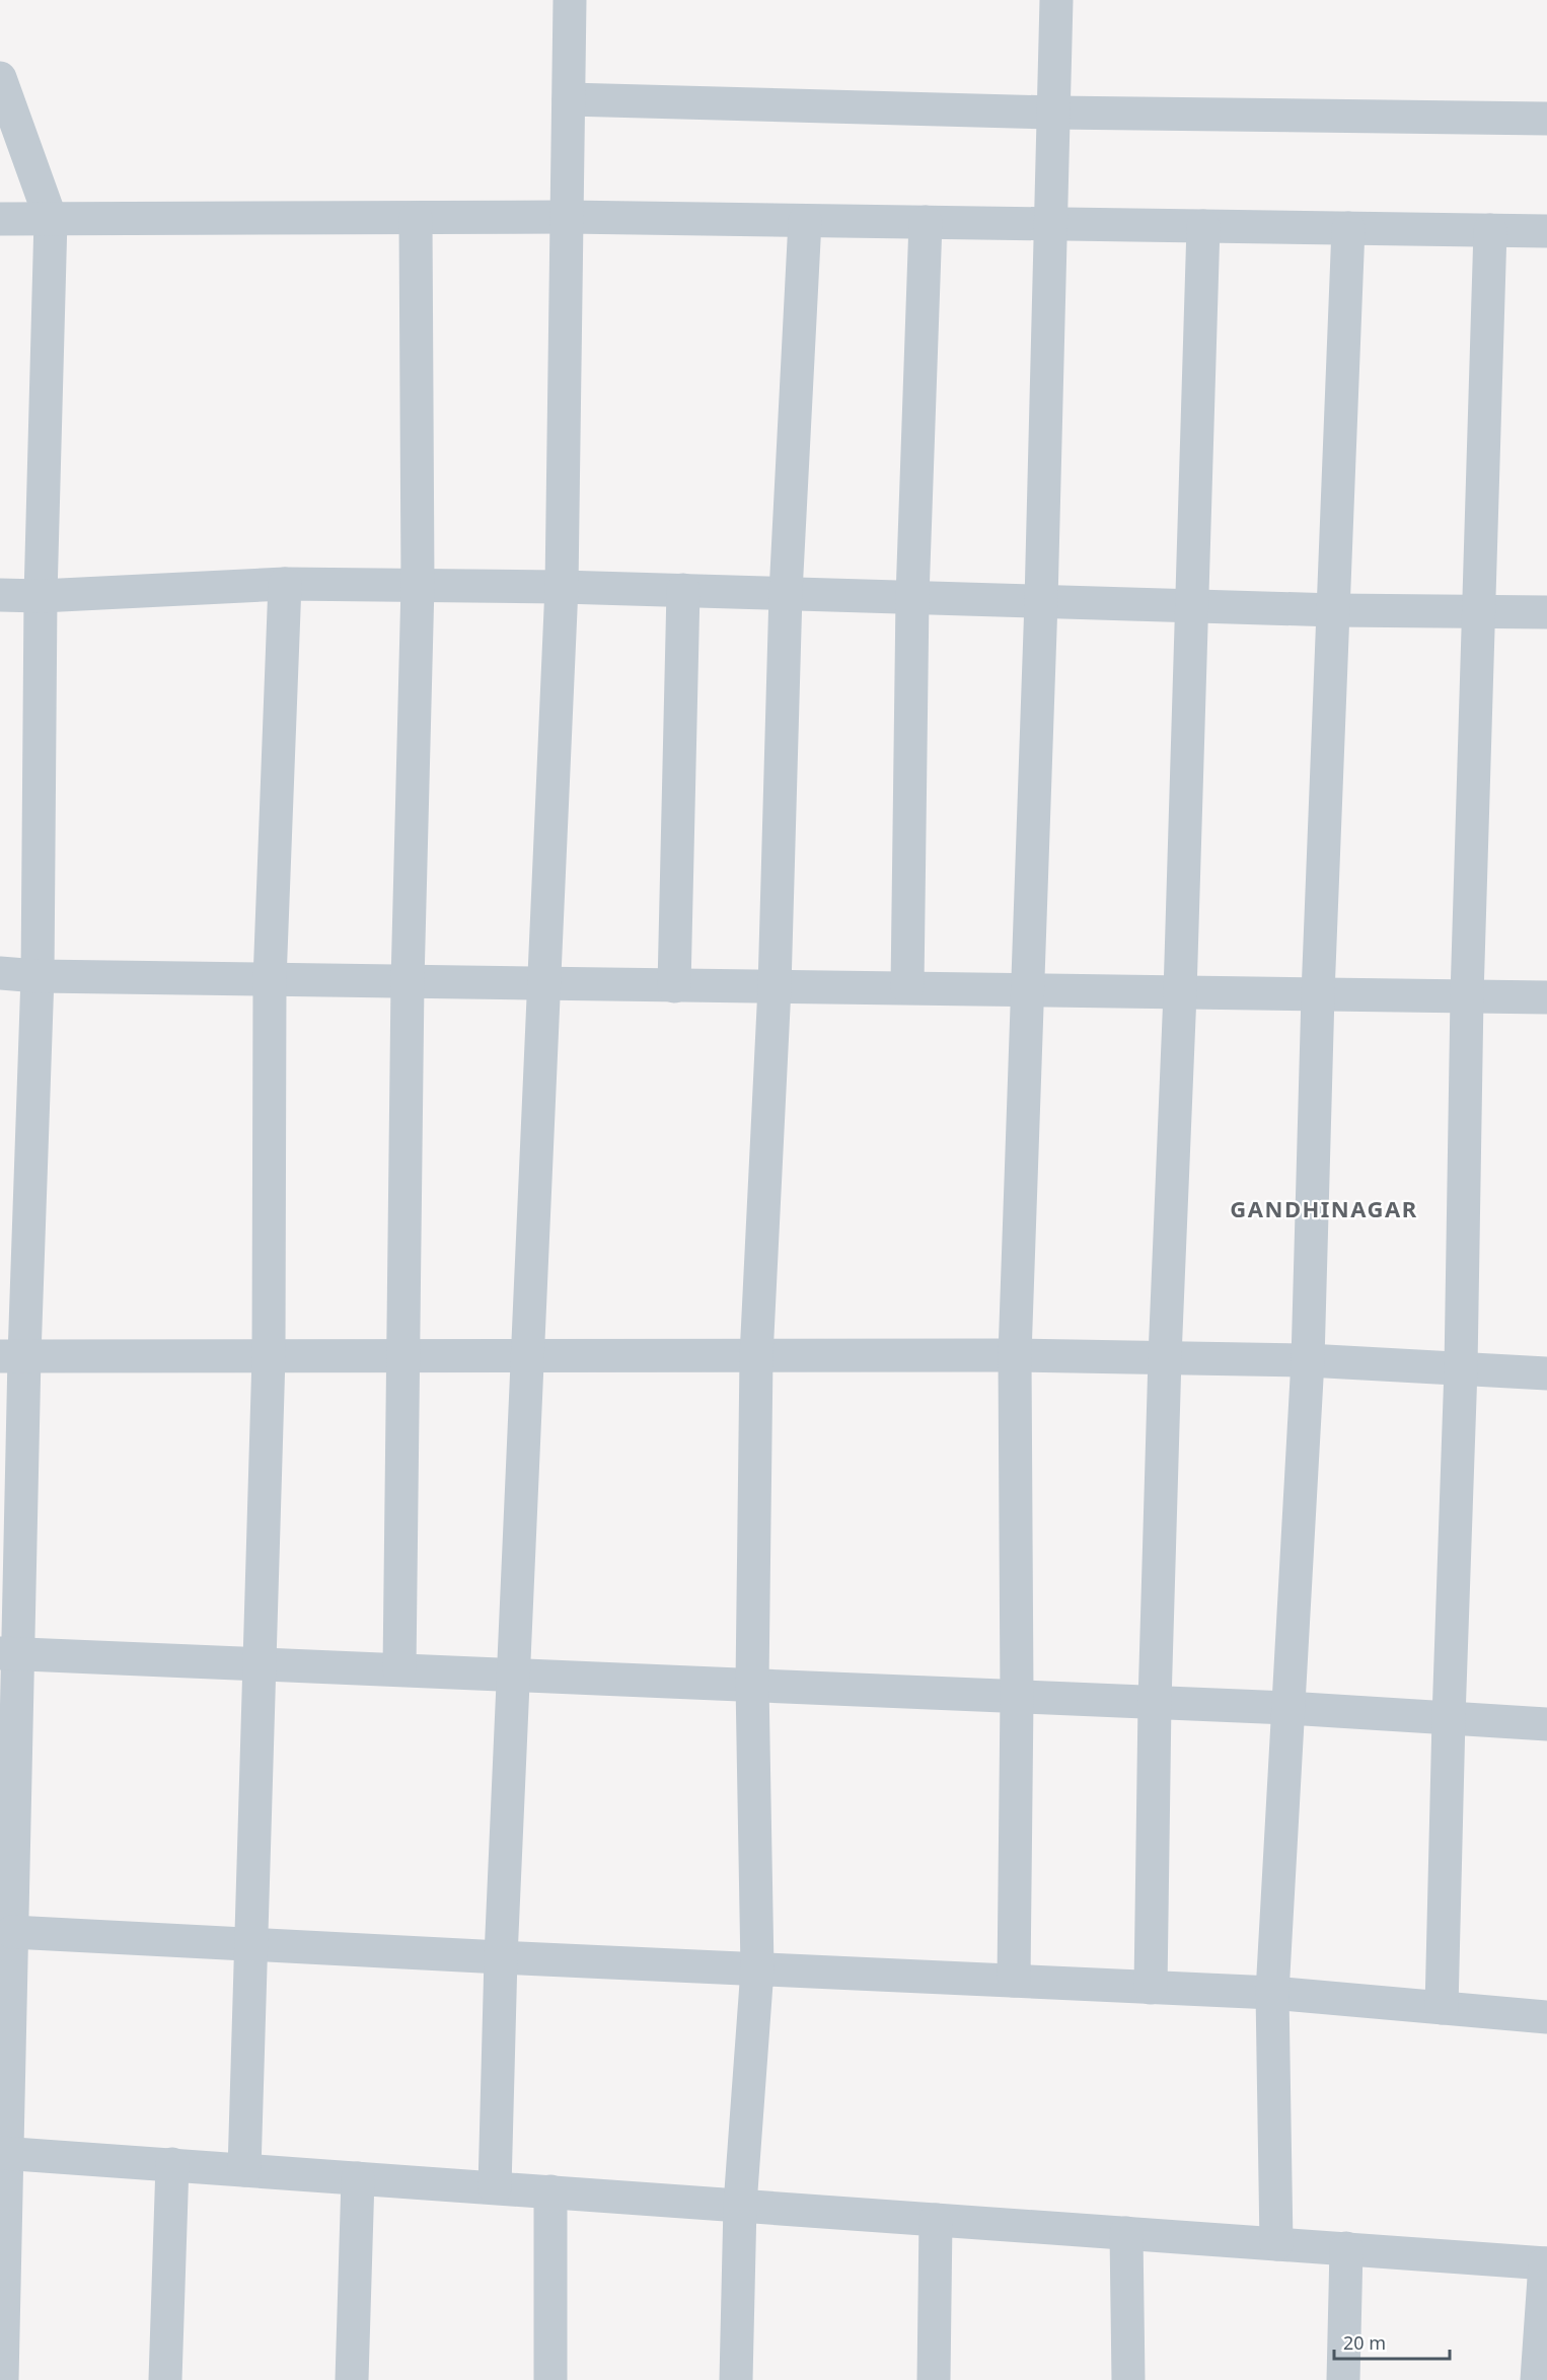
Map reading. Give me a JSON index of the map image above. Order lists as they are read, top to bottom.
{
  "districts": ["GANDHINAGAR"],
  "scale_bar": "20 m"
}
